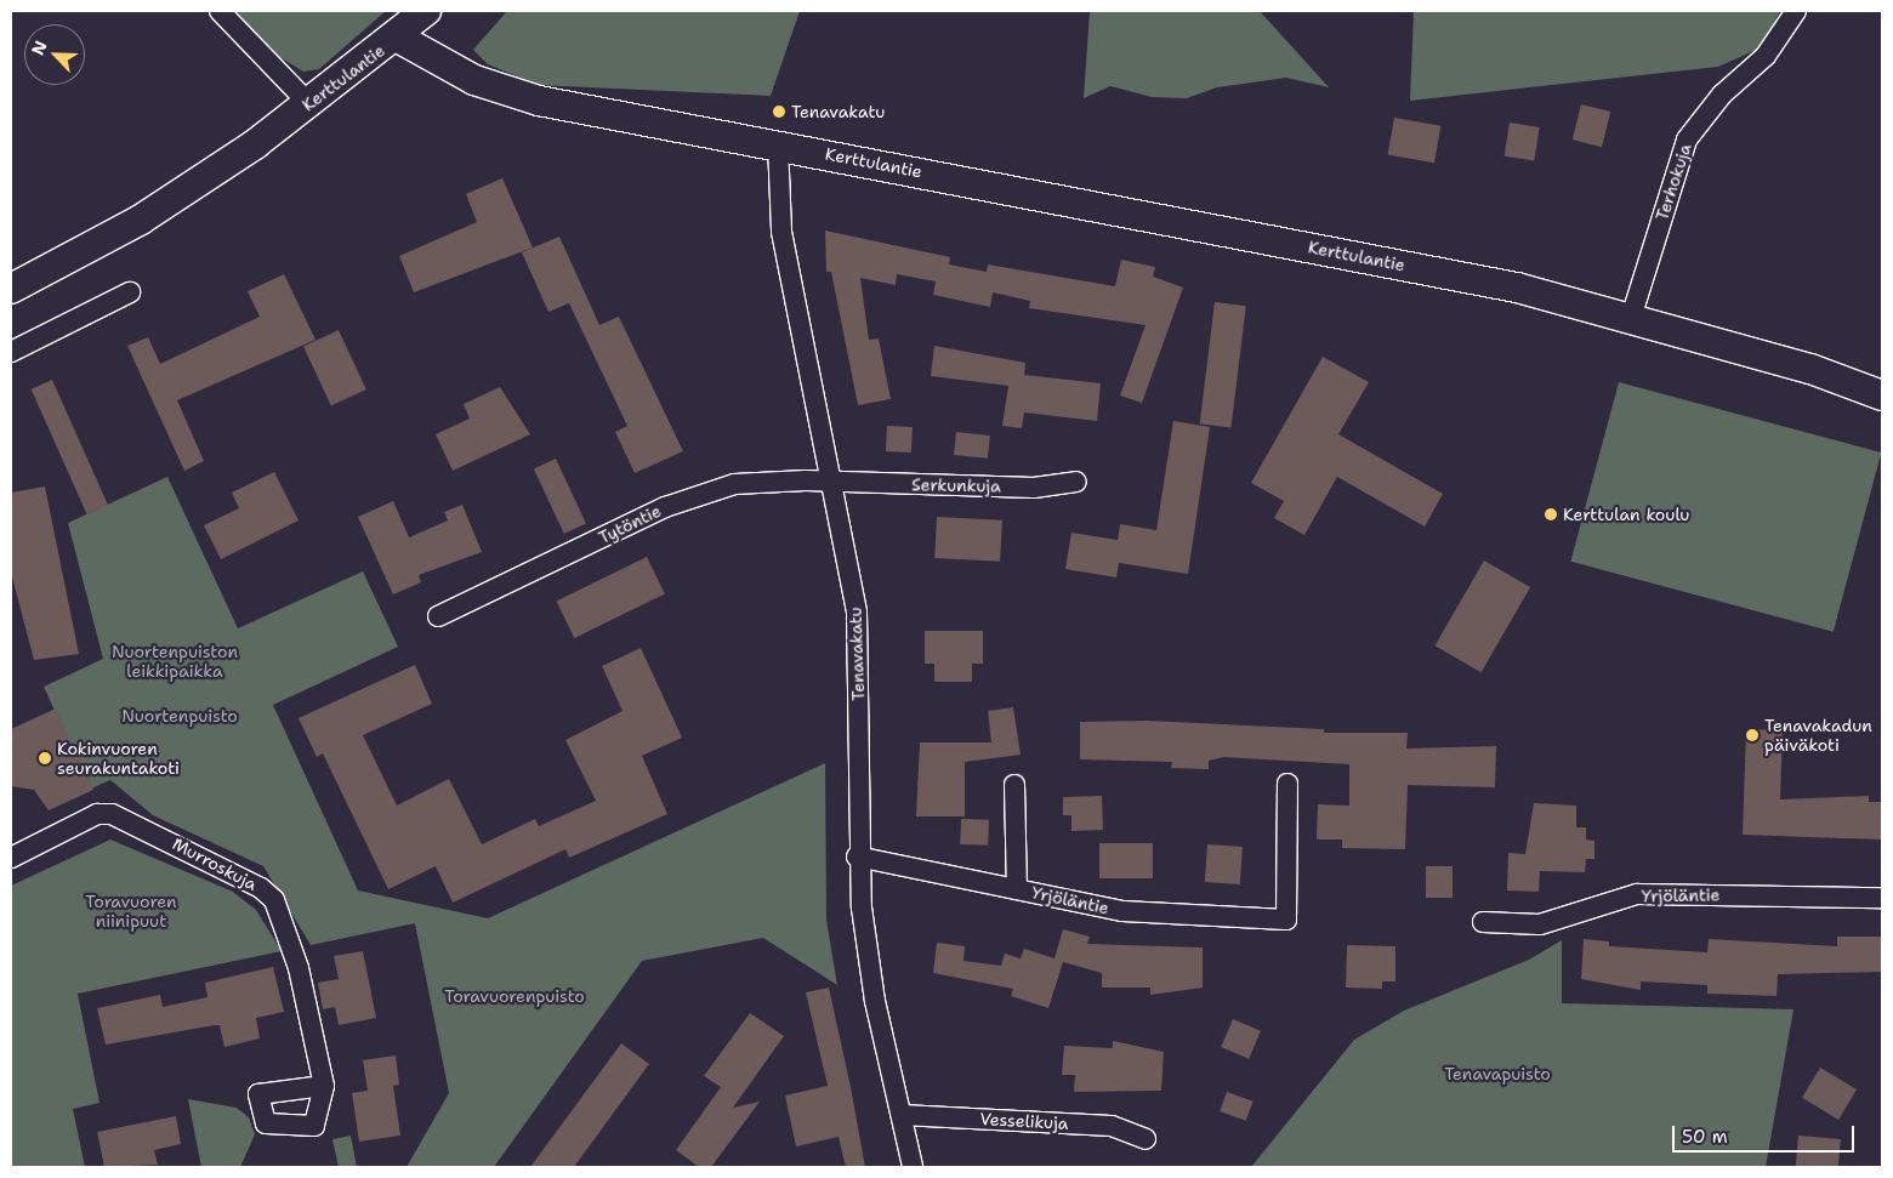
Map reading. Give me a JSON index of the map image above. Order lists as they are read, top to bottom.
{
  "streets": {
    "street": [
      "Kerttulantie",
      "Terhokuja",
      "Serkunkuja",
      "Tytöntie",
      "Tenavakatu",
      "Murroskuja",
      "Yrjöläntie",
      "Vesselikuja"
    ]
  },
  "crossings": [
    ["Kerttulantie", "Terhokuja"],
    ["Kerttulantie", "Tenavakatu"],
    ["Serkunkuja", "Tytöntie"],
    ["Serkunkuja", "Tenavakatu"],
    ["Tytöntie", "Tenavakatu"],
    ["Tenavakatu", "Yrjöläntie"],
    ["Tenavakatu", "Vesselikuja"]
  ],
  "parks": [
    "Nuortenpuiston leikkipaikka",
    "Nuortenpuisto",
    "Toravuoren niinipuut",
    "Toravuorenpuisto",
    "Tenavapuisto"
  ],
  "places": [
    "Tenavakatu",
    "Kerttulan koulu",
    "Tenavakadun päiväkoti",
    "Kokinvuoren seurakuntakoti"
  ],
  "scale_bar": "50 m",
  "north": "top left"
}
